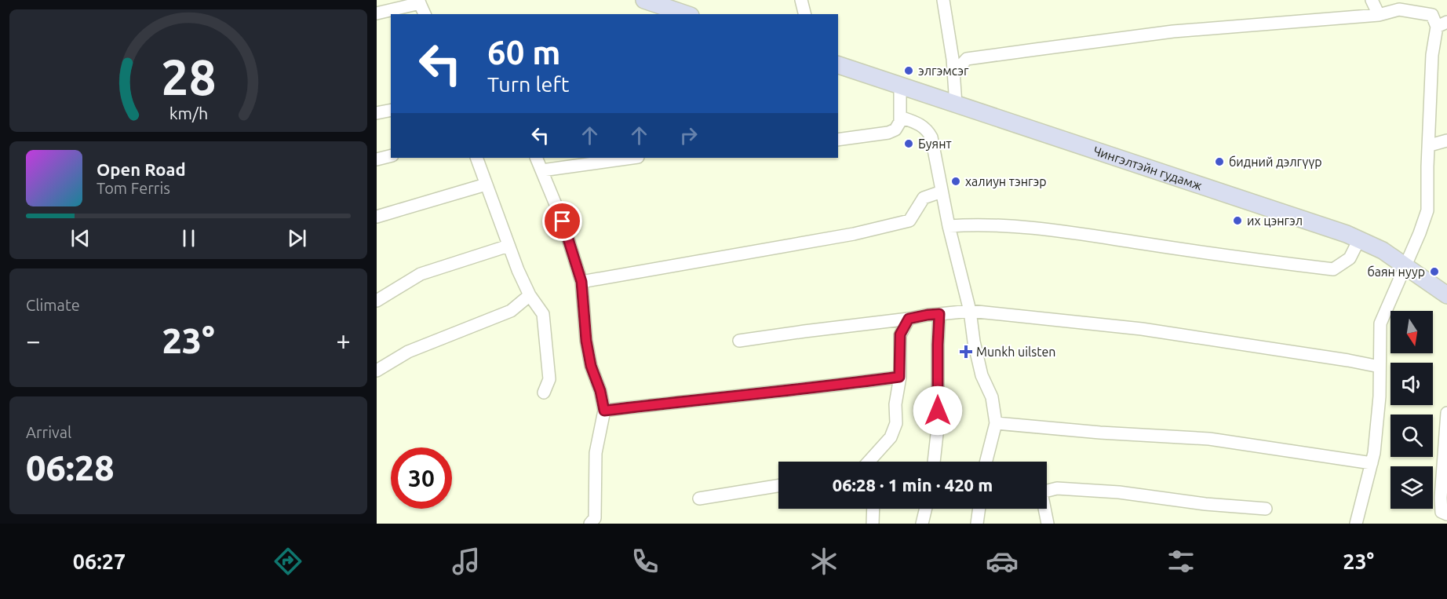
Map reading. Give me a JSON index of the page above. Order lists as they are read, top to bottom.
{
  "streets": {
    "main road": ["Чингэлтэйн гудамж"]
  },
  "places": {
    "other": [
      "элгэмсэг",
      "Буянт",
      "бидний дэлгүүр",
      "халиун тэнгэр",
      "их цэнгэл",
      "баян нуур"
    ],
    "health": ["Munkh uilsten"]
  },
  "north": "bottom",
  "page": {
    "turn": ["60 m", "Turn left"],
    "song": ["Open Road", "Tom Ferris"],
    "tile": [
      "Climate",
      ["Arrival", "06:28"]
    ],
    "heat": ["−", "23°", "+"],
    "limit": "30",
    "trip": "06:28 · 1 min · 420 m",
    "tabs": ["06:27", "23°"],
    "gauge": ["28", "km/h"]
  }
}
